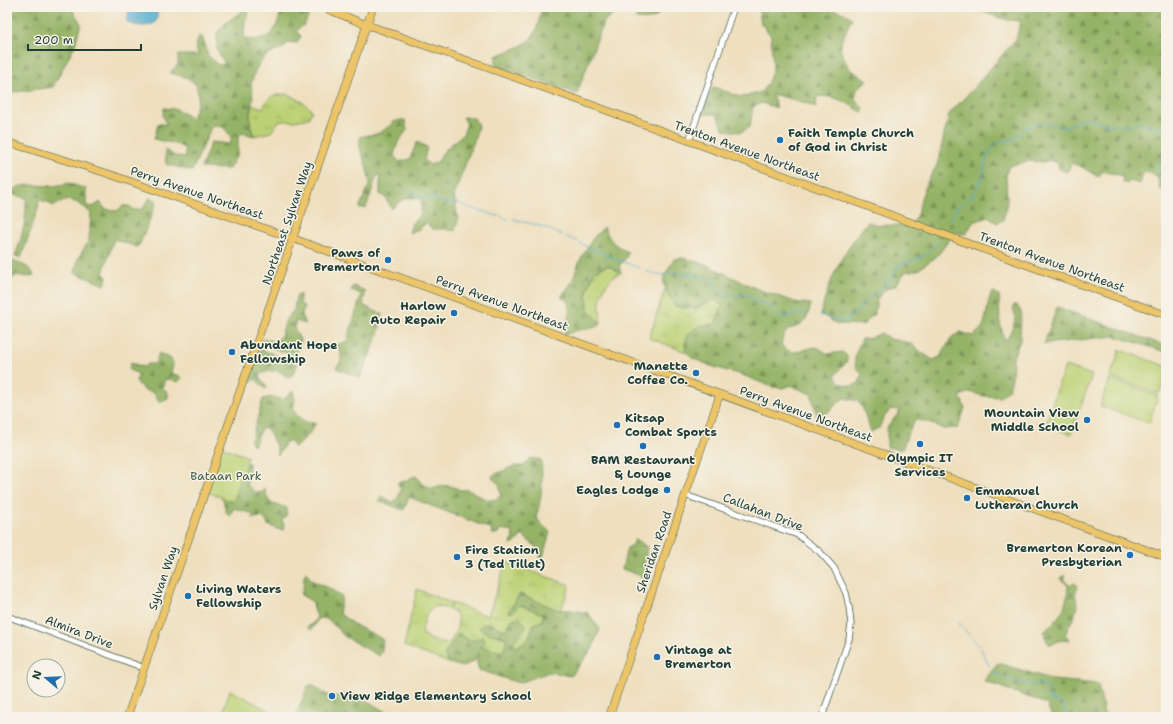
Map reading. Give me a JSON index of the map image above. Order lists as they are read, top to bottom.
{
  "streets": {
    "main road": [
      "Trenton Avenue Northeast",
      "Perry Avenue Northeast",
      "Northeast Sylvan Way",
      "Sheridan Road",
      "Sylvan Way"
    ],
    "street": ["Callahan Drive", "Almira Drive"]
  },
  "crossings": [
    ["Trenton Avenue Northeast", "Northeast Sylvan Way"],
    ["Perry Avenue Northeast", "Northeast Sylvan Way"],
    ["Perry Avenue Northeast", "Sheridan Road"],
    ["Northeast Sylvan Way", "Sylvan Way"],
    ["Callahan Drive", "Sheridan Road"],
    ["Sylvan Way", "Almira Drive"]
  ],
  "parks": ["Bataan Park"],
  "places": [
    "Faith Temple Church of God in Christ",
    "Paws of Bremerton",
    "Harlow Auto Repair",
    "Abundant Hope Fellowship",
    "Manette Coffee Co.",
    "Mountain View Middle School",
    "Kitsap Combat Sports",
    "Olympic IT Services",
    "BAM Restaurant & Lounge",
    "Eagles Lodge",
    "Emmanuel Lutheran Church",
    "Bremerton Korean Presbyterian",
    "Fire Station 3 (Ted Tillet)",
    "Living Waters Fellowship",
    "Vintage at Bremerton",
    "View Ridge Elementary School"
  ],
  "scale_bar": "200 m",
  "north": "left"
}
